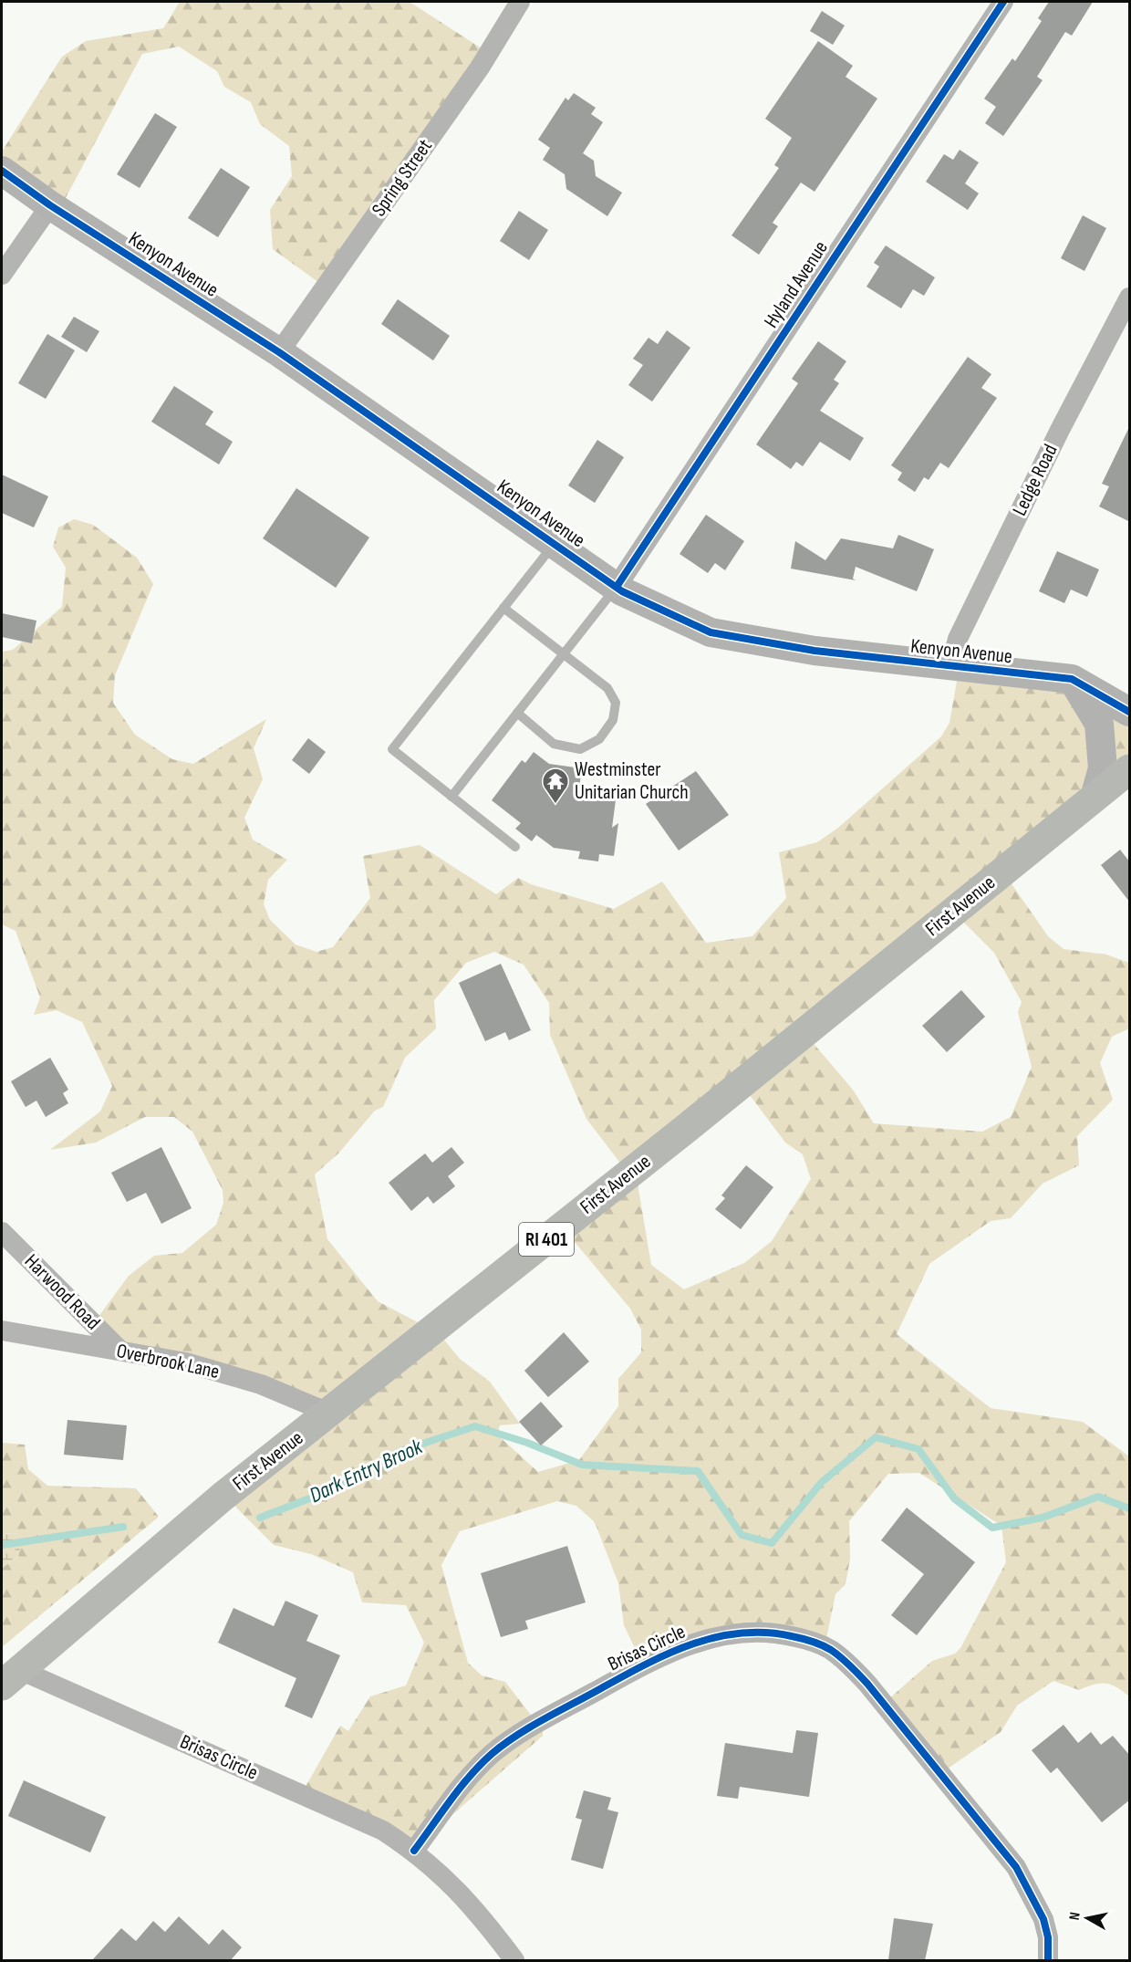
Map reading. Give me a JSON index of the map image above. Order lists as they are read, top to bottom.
{
  "streets": {
    "main road": ["First Avenue", "RI 401"],
    "street": [
      "Spring Street",
      "Kenyon Avenue",
      "Hyland Avenue",
      "Ledge Road",
      "Harwood Road",
      "Overbrook Lane",
      "Brisas Circle"
    ]
  },
  "crossings": [
    ["Spring Street", "Kenyon Avenue"],
    ["Kenyon Avenue", "Hyland Avenue"],
    ["Kenyon Avenue", "Ledge Road"],
    ["First Avenue", "Overbrook Lane"],
    ["First Avenue", "Brisas Circle"],
    ["Harwood Road", "Overbrook Lane"]
  ],
  "water": ["Dark Entry Brook"],
  "places": {
    "temple": ["Westminster Unitarian Church"]
  },
  "north": "left"
}
